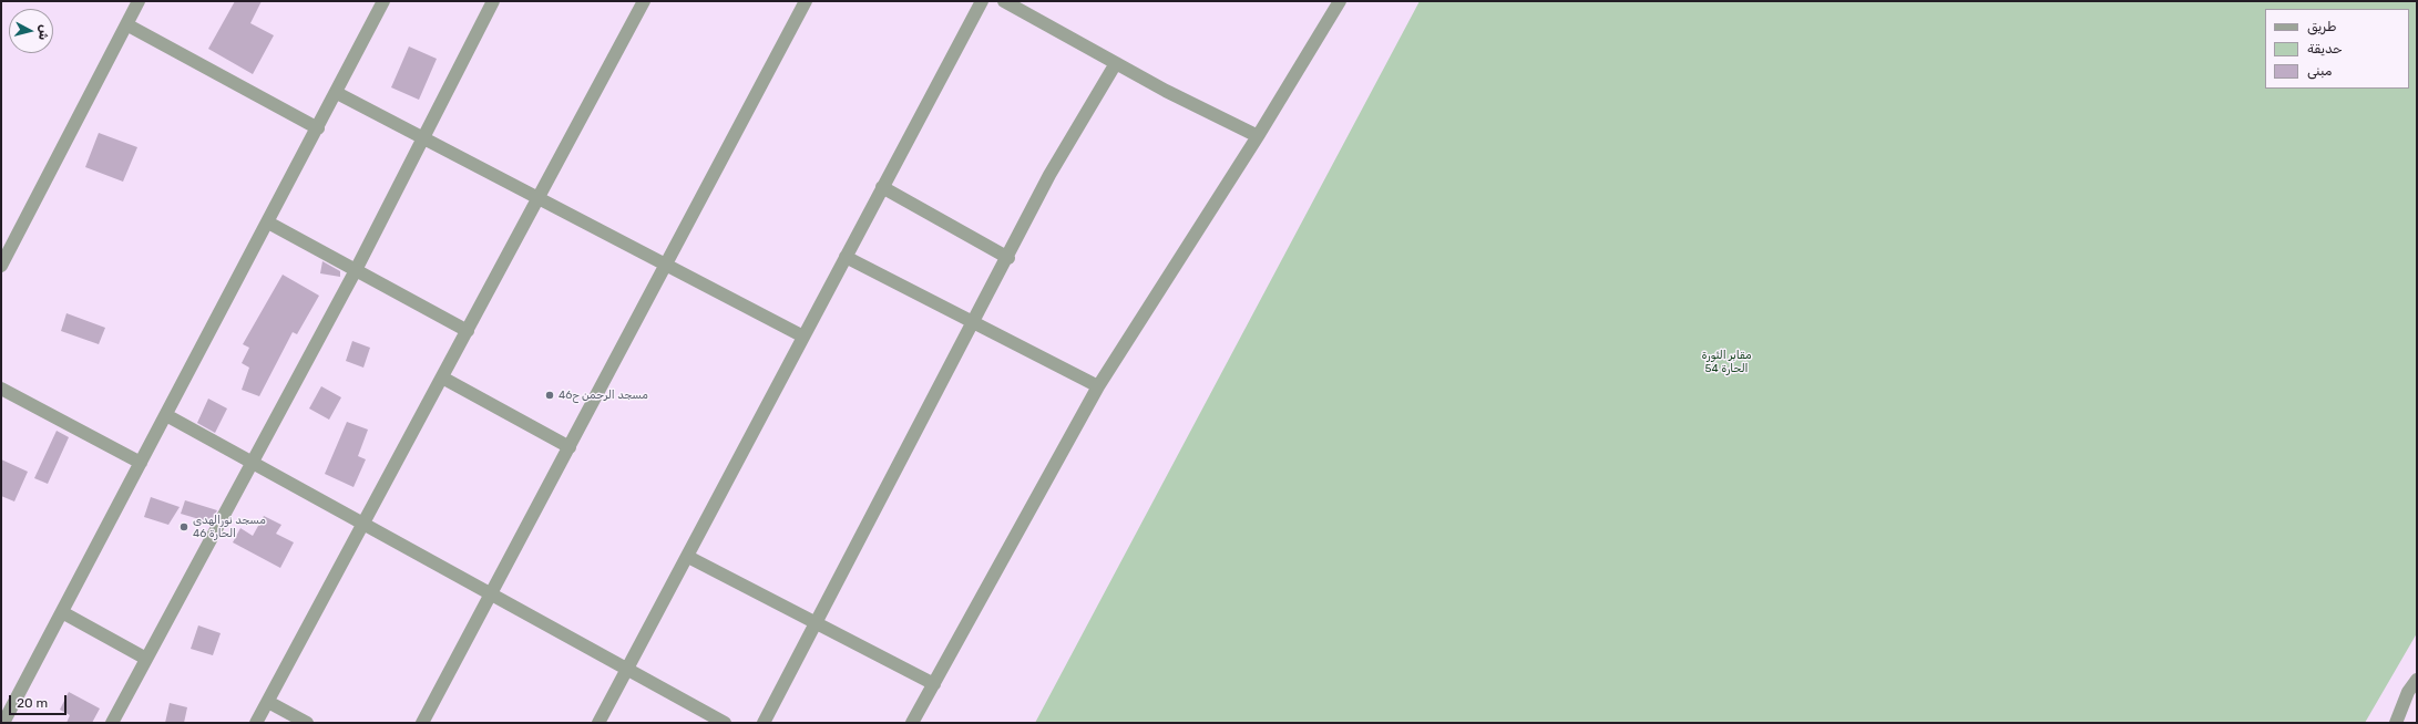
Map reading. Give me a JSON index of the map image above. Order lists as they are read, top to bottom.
{
  "parks": ["مقابر الثورة الحارة 54"],
  "places": ["مسجد الرحمن ح46", "مسجد نورالهدى الحارة 46"],
  "legend": ["طريق", "حديقة", "مبنى"],
  "scale_bar": "20 m",
  "north": "right"
}
